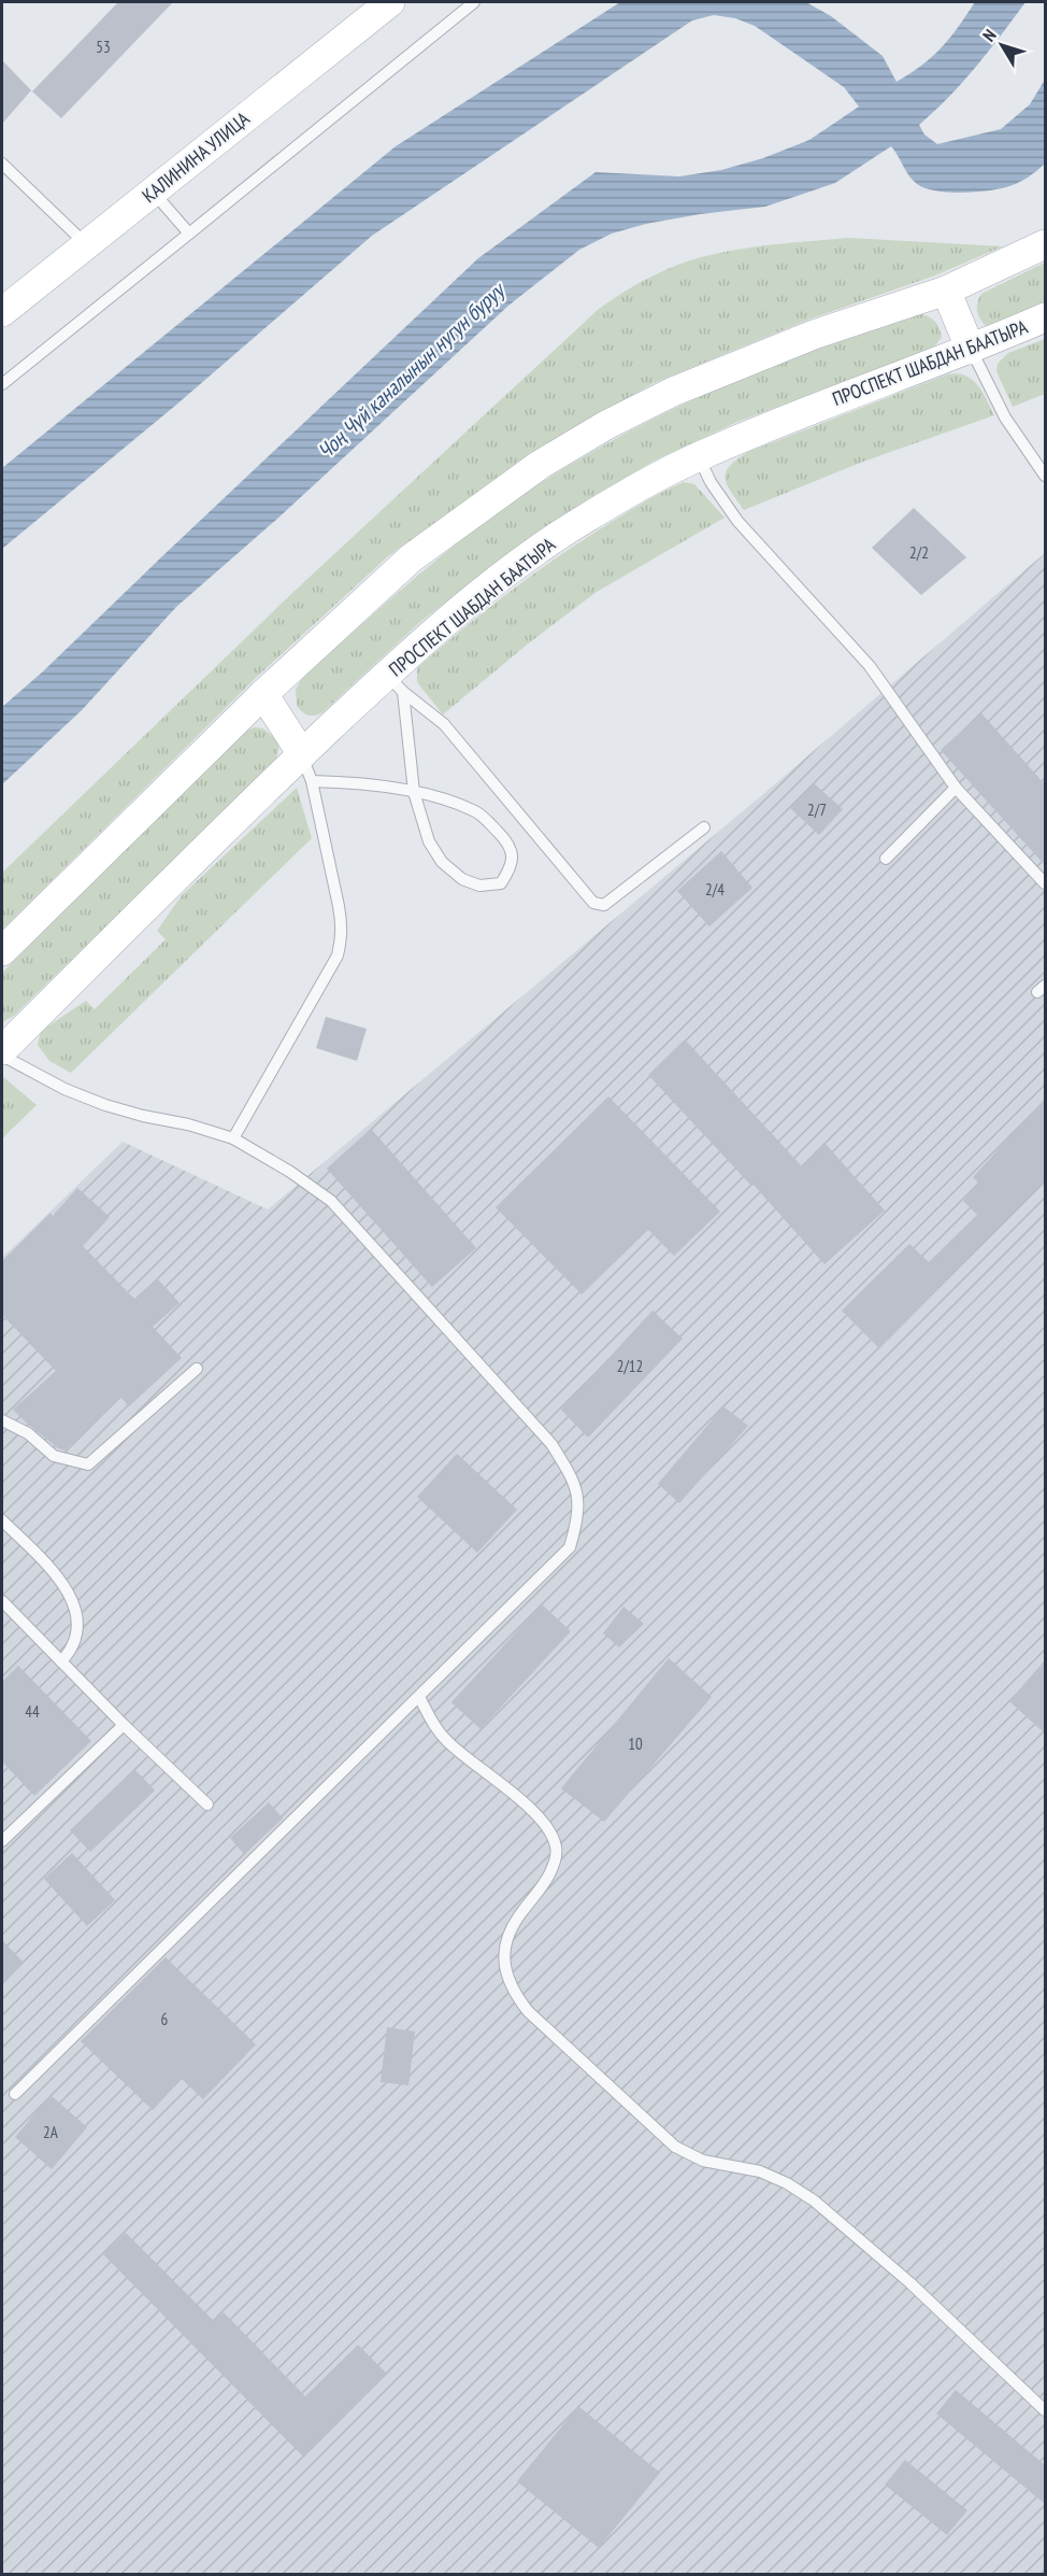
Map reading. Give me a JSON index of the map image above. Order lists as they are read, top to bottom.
{
  "streets": {
    "main road": ["КАЛИНИНА УЛИЦА", "ПРОСПЕКТ ШАБДАН БААТЫРА"]
  },
  "water": ["Чоң Чүй каналынын нугун буруу"],
  "house_numbers": [
    "53",
    "2/2",
    "2/7",
    "2/4",
    "2/12",
    "44",
    "10",
    "6",
    "2А"
  ],
  "north": "top left"
}
